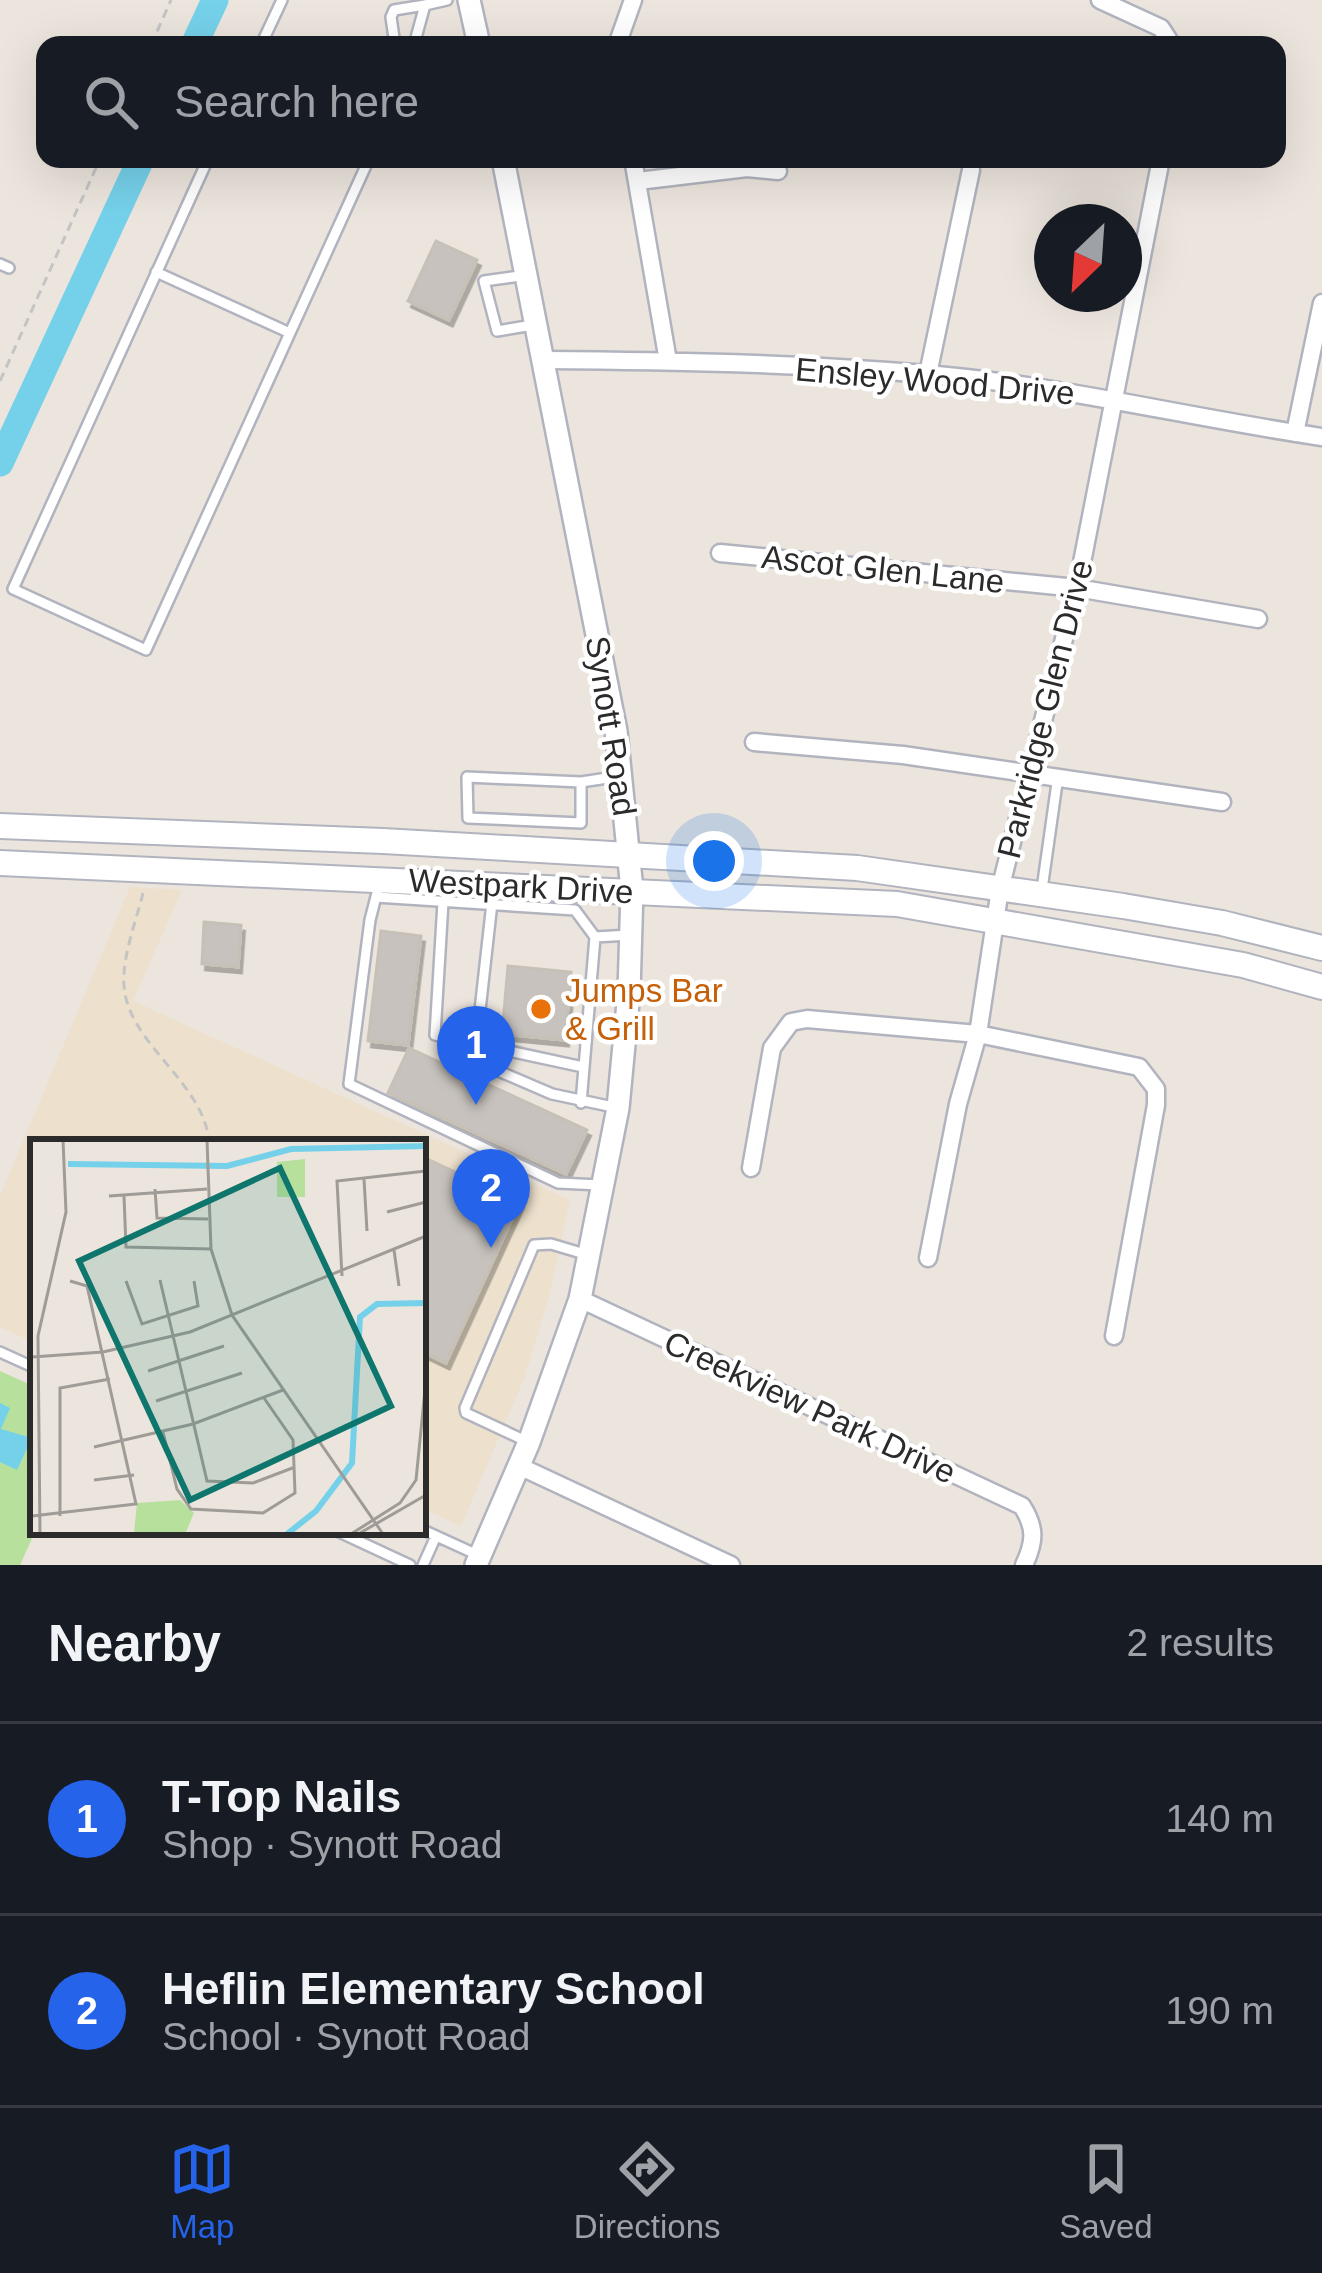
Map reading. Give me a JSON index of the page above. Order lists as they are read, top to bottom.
{
  "streets": {
    "main road": ["Westpark Drive"],
    "street": [
      "Ensley Wood Drive",
      "Ascot Glen Lane",
      "Parkridge Glen Drive",
      "Synott Road",
      "Creekview Park Drive"
    ]
  },
  "crossings": [
    ["Ensley Wood Drive", "Parkridge Glen Drive"],
    ["Ensley Wood Drive", "Synott Road"],
    ["Ascot Glen Lane", "Parkridge Glen Drive"],
    ["Parkridge Glen Drive", "Westpark Drive"],
    ["Synott Road", "Westpark Drive"],
    ["Synott Road", "Creekview Park Drive"]
  ],
  "places": ["Jumps Bar & Grill"],
  "north": "bottom left",
  "page": {
    "search": "Search here",
    "pins": ["1", "2"],
    "heading": ["Nearby", "2 results"],
    "list": [
      {
        "mark": "1",
        "name": "T-Top Nails",
        "note": "Shop · Synott Road",
        "value": "140 m"
      },
      {
        "mark": "2",
        "name": "Heflin Elementary School",
        "note": "School · Synott Road",
        "value": "190 m"
      }
    ],
    "nav": ["Map", "Directions", "Saved"]
  }
}
